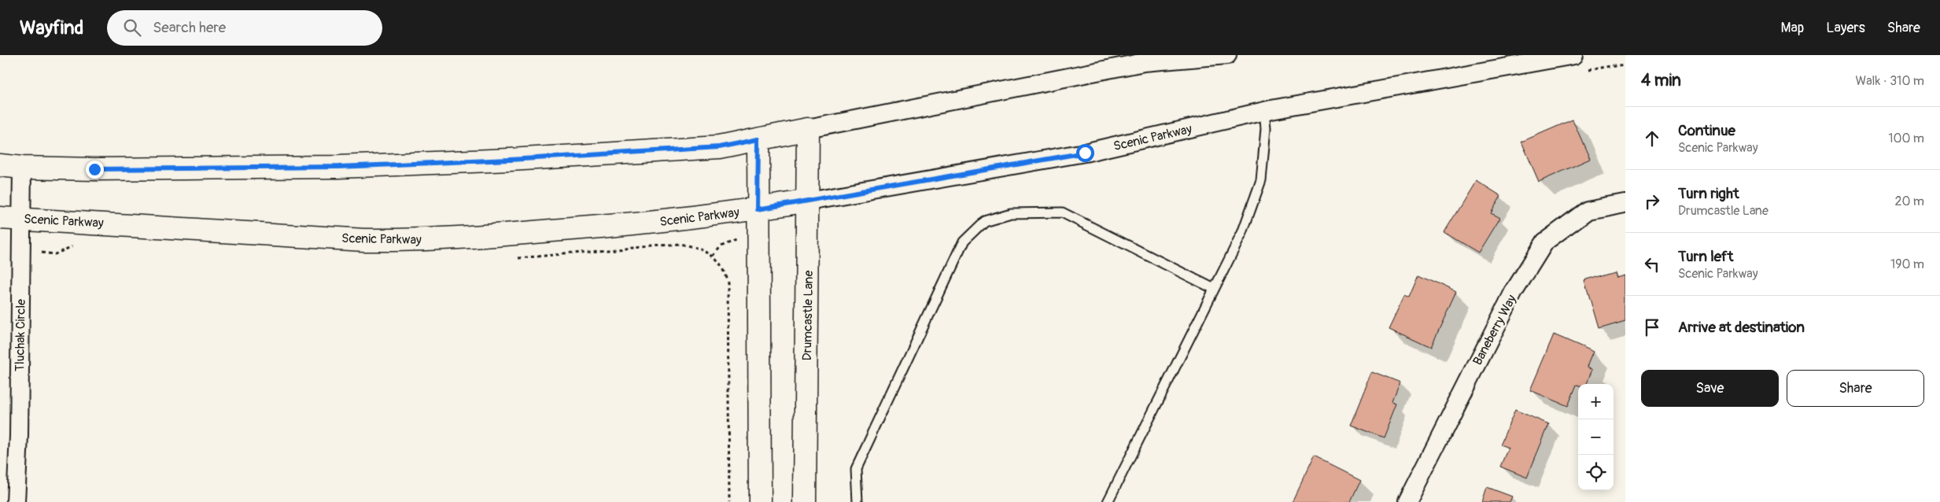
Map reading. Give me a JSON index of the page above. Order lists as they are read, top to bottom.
{
  "streets": {
    "street": [
      "Scenic Parkway",
      "Drumcastle Lane",
      "Baneberry Way",
      "Tluchak Circle"
    ]
  },
  "crossings": [
    ["Scenic Parkway", "Drumcastle Lane"],
    ["Scenic Parkway", "Tluchak Circle"]
  ],
  "page": {
    "header": "Wayfind",
    "search": "Search here",
    "nav": ["Map", "Layers", "Share"],
    "heading": ["4 min", "Walk · 310 m"],
    "list": [
      ["Continue", "Scenic Parkway", "100 m"],
      ["Turn right", "Drumcastle Lane", "20 m"],
      ["Turn left", "Scenic Parkway", "190 m"],
      "Arrive at destination"
    ],
    "buttons": ["Save", "Share"],
    "map_buttons": ["+", "−"]
  }
}
